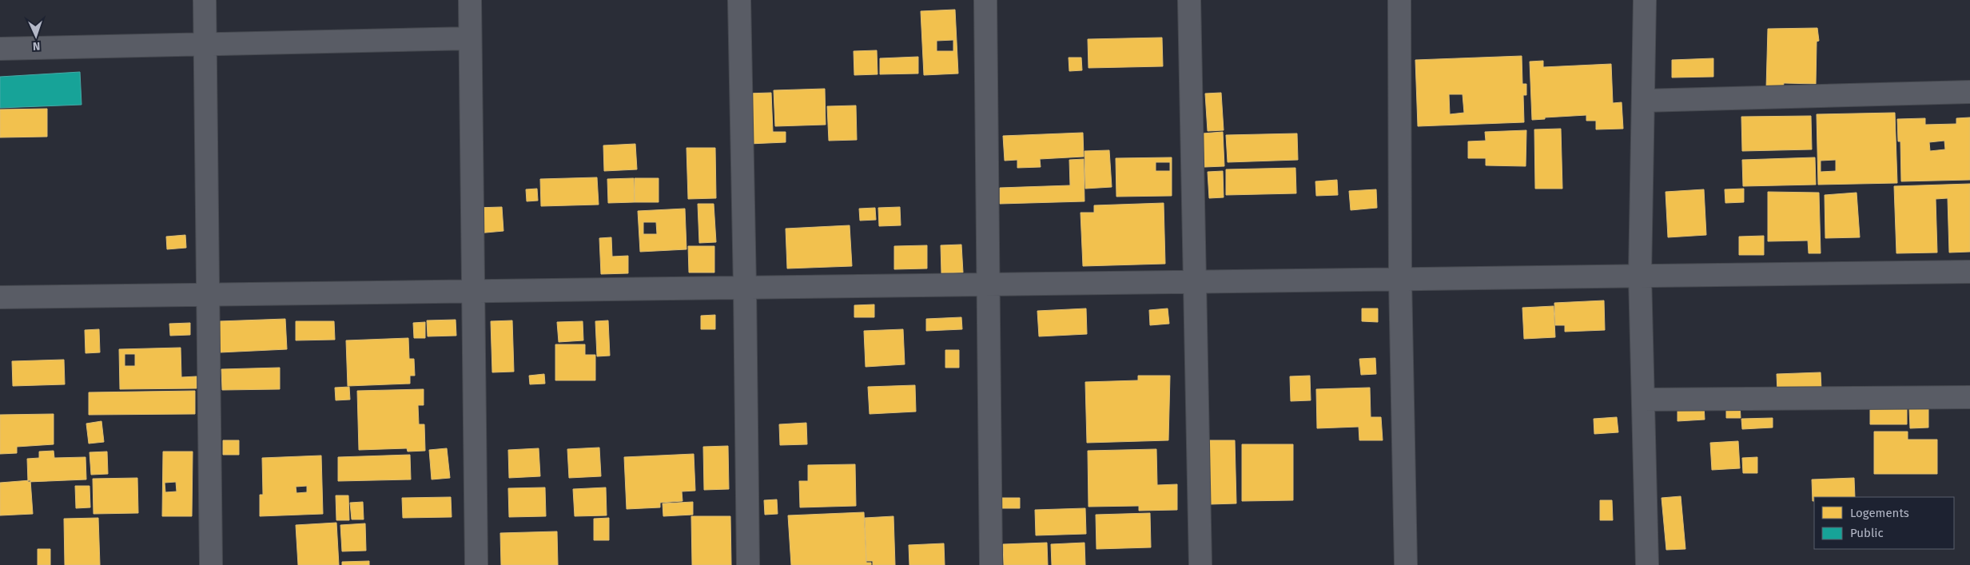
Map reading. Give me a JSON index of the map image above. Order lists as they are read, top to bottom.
{
  "legend": ["Logements", "Public"],
  "north": "bottom"
}
